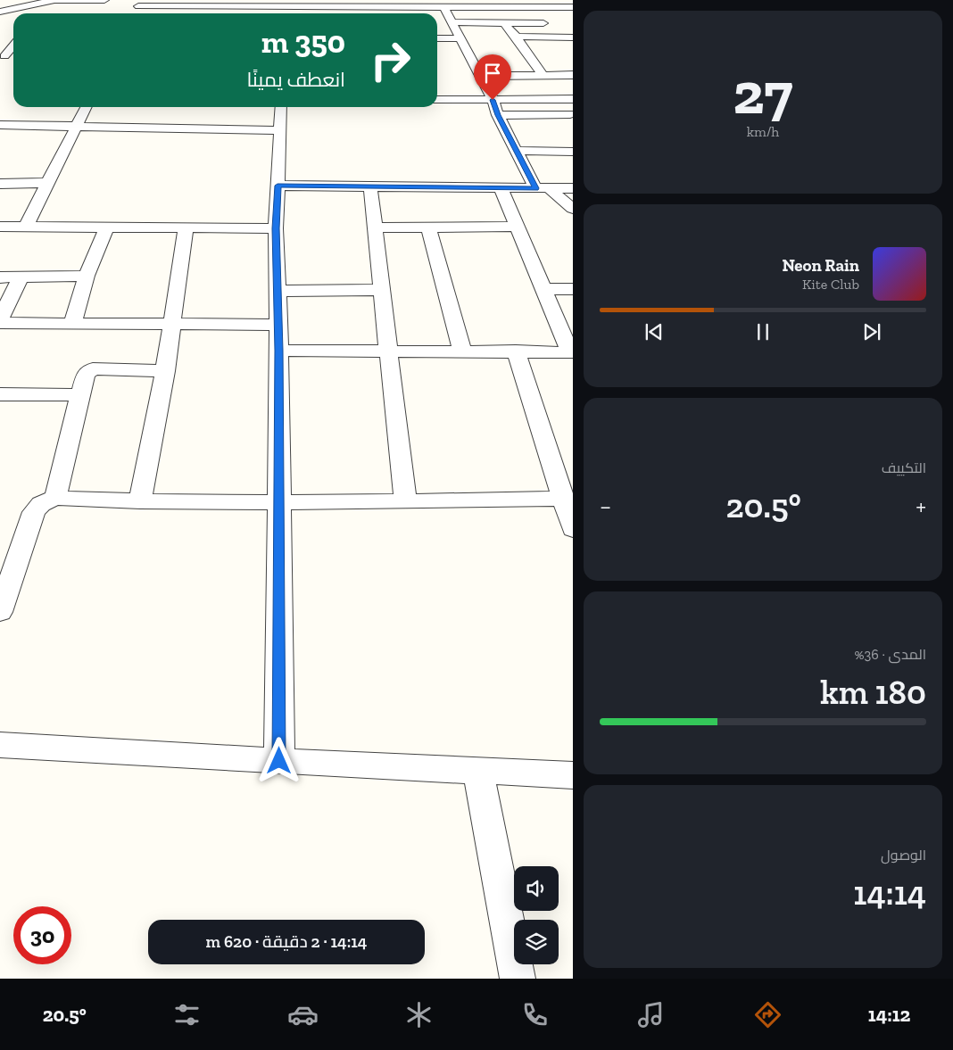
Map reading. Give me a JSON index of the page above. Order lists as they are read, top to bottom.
{
  "page": {
    "tile": [
      ["27", "km/h"],
      "التكييف",
      ["المدى · 36%", "180 km"],
      ["الوصول", "14:14"]
    ],
    "turn": ["350 m", "انعطف يمينًا"],
    "song": ["Neon Rain", "Kite Club"],
    "heat": ["−", "20.5°", "+"],
    "limit": "30",
    "trip": "14:14 · 2 دقيقة · 620 m",
    "tabs": ["14:12", "20.5°"]
  }
}
